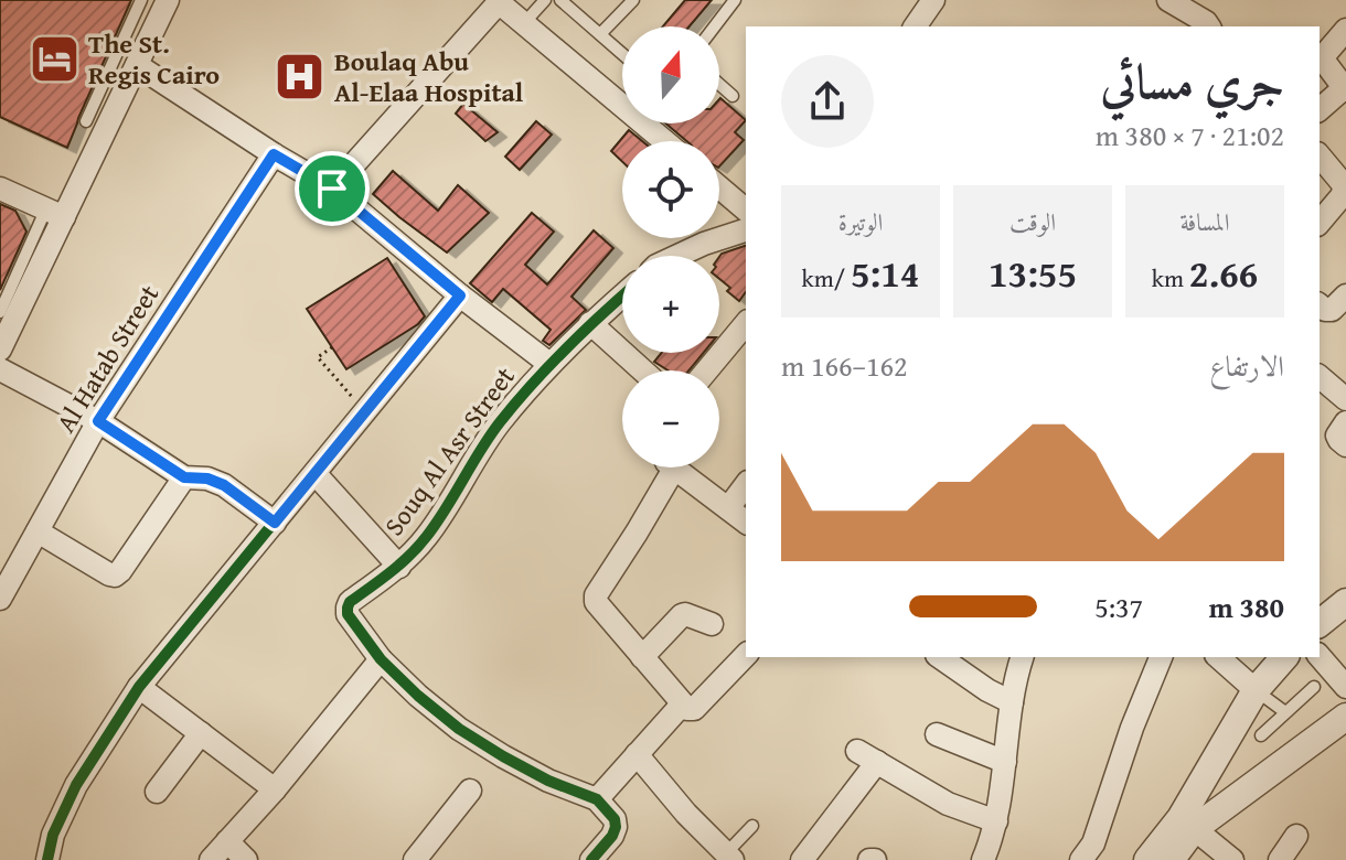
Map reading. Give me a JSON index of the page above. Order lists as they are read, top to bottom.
{
  "streets": {
    "street": ["Al Hatab Street", "Souq Al Asr Street"]
  },
  "places": {
    "hotel": ["The St. Regis Cairo"],
    "hospital": ["Boulaq Abu Al-Elaa Hospital"]
  },
  "north": "top",
  "page": {
    "map_buttons": ["+", "−"],
    "heading": ["جري مسائي", "21:02 · 7 × 380 m"],
    "stats": [
      ["المسافة", "2.66 km"],
      ["الوقت", "13:55"],
      ["الوتيرة", "5:14 /km"]
    ],
    "chart": ["الارتفاع", "162–166 m"],
    "list": [
      {
        "name": "380 m",
        "note": "5:37"
      }
    ]
  }
}
